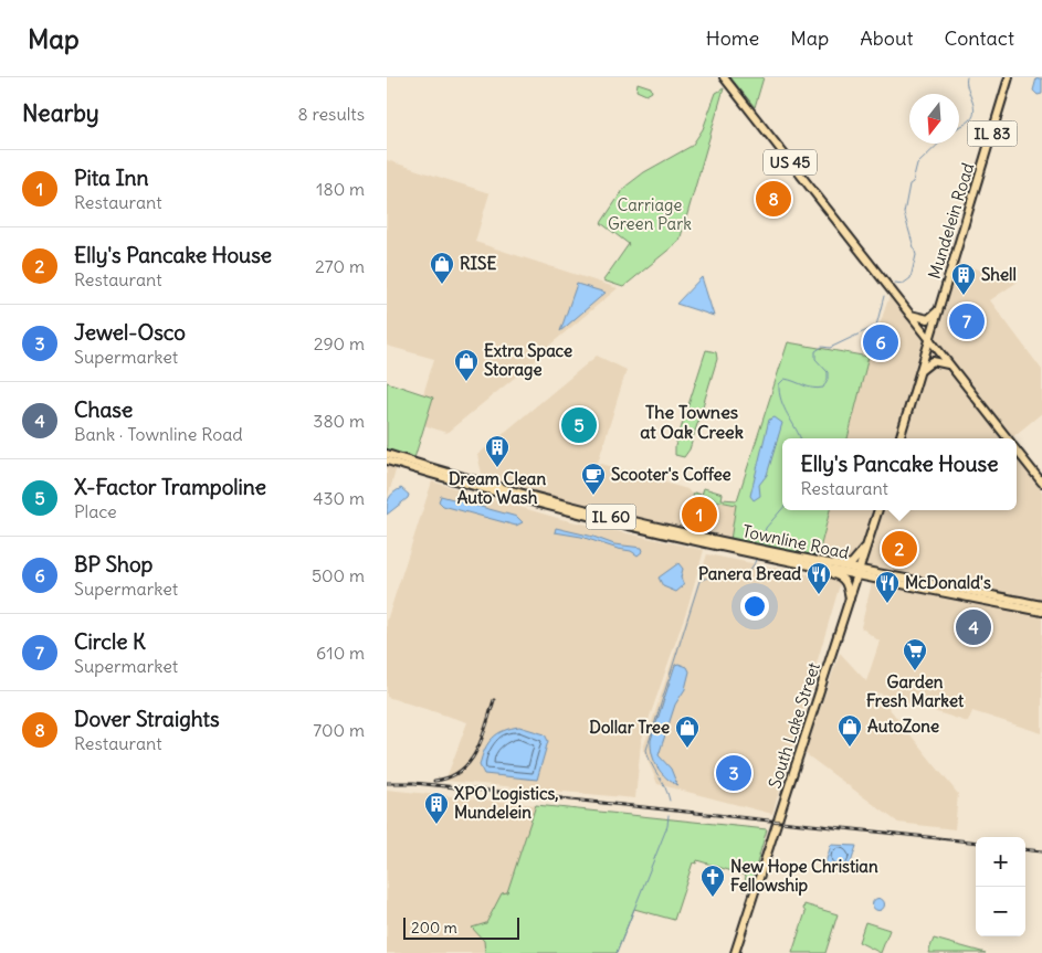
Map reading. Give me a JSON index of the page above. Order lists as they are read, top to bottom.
{
  "streets": {
    "main road": [
      "IL 83",
      "US 45",
      "Mundelein Road",
      "IL 60",
      "Townline Road",
      "South Lake Street"
    ]
  },
  "crossings": [
    ["US 45", "Mundelein Road"],
    ["Townline Road", "South Lake Street"]
  ],
  "districts": ["The Townes at Oak Creek"],
  "parks": ["Carriage Green Park"],
  "places": {
    "shop": [
      "RISE",
      "Extra Space Storage",
      "AutoZone",
      "Dollar Tree"
    ],
    "building": ["Shell", "Dream Clean Auto Wash", "XPO Logistics, Mundelein"],
    "cafe": ["Scooter's Coffee"],
    "restaurant": ["Panera Bread", "McDonald's"],
    "supermarket": ["Garden Fresh Market"],
    "church": ["New Hope Christian Fellowship"]
  },
  "scale_bar": "200 m",
  "north": "bottom",
  "page": {
    "header": "Map",
    "nav": [
      "Home",
      "Map",
      "About",
      "Contact"
    ],
    "heading": ["Nearby", "8 results"],
    "list": [
      {
        "mark": "1",
        "name": "Pita Inn",
        "note": "Restaurant",
        "value": "180 m"
      },
      {
        "mark": "2",
        "name": "Elly's Pancake House",
        "note": "Restaurant",
        "value": "270 m"
      },
      {
        "mark": "3",
        "name": "Jewel-Osco",
        "note": "Supermarket",
        "value": "290 m"
      },
      {
        "mark": "4",
        "name": "Chase",
        "note": "Bank · Townline Road",
        "value": "380 m"
      },
      {
        "mark": "5",
        "name": "X-Factor Trampoline",
        "note": "Place",
        "value": "430 m"
      },
      {
        "mark": "6",
        "name": "BP Shop",
        "note": "Supermarket",
        "value": "500 m"
      },
      {
        "mark": "7",
        "name": "Circle K",
        "note": "Supermarket",
        "value": "610 m"
      },
      {
        "mark": "8",
        "name": "Dover Straights",
        "note": "Restaurant",
        "value": "700 m"
      }
    ],
    "pins": [
      "8",
      "7",
      "6",
      "5",
      "1",
      "2",
      "4",
      "3"
    ],
    "popup": ["Elly's Pancake House", "Restaurant"],
    "map_buttons": ["+", "−"],
    "scale": "200 m"
  }
}
